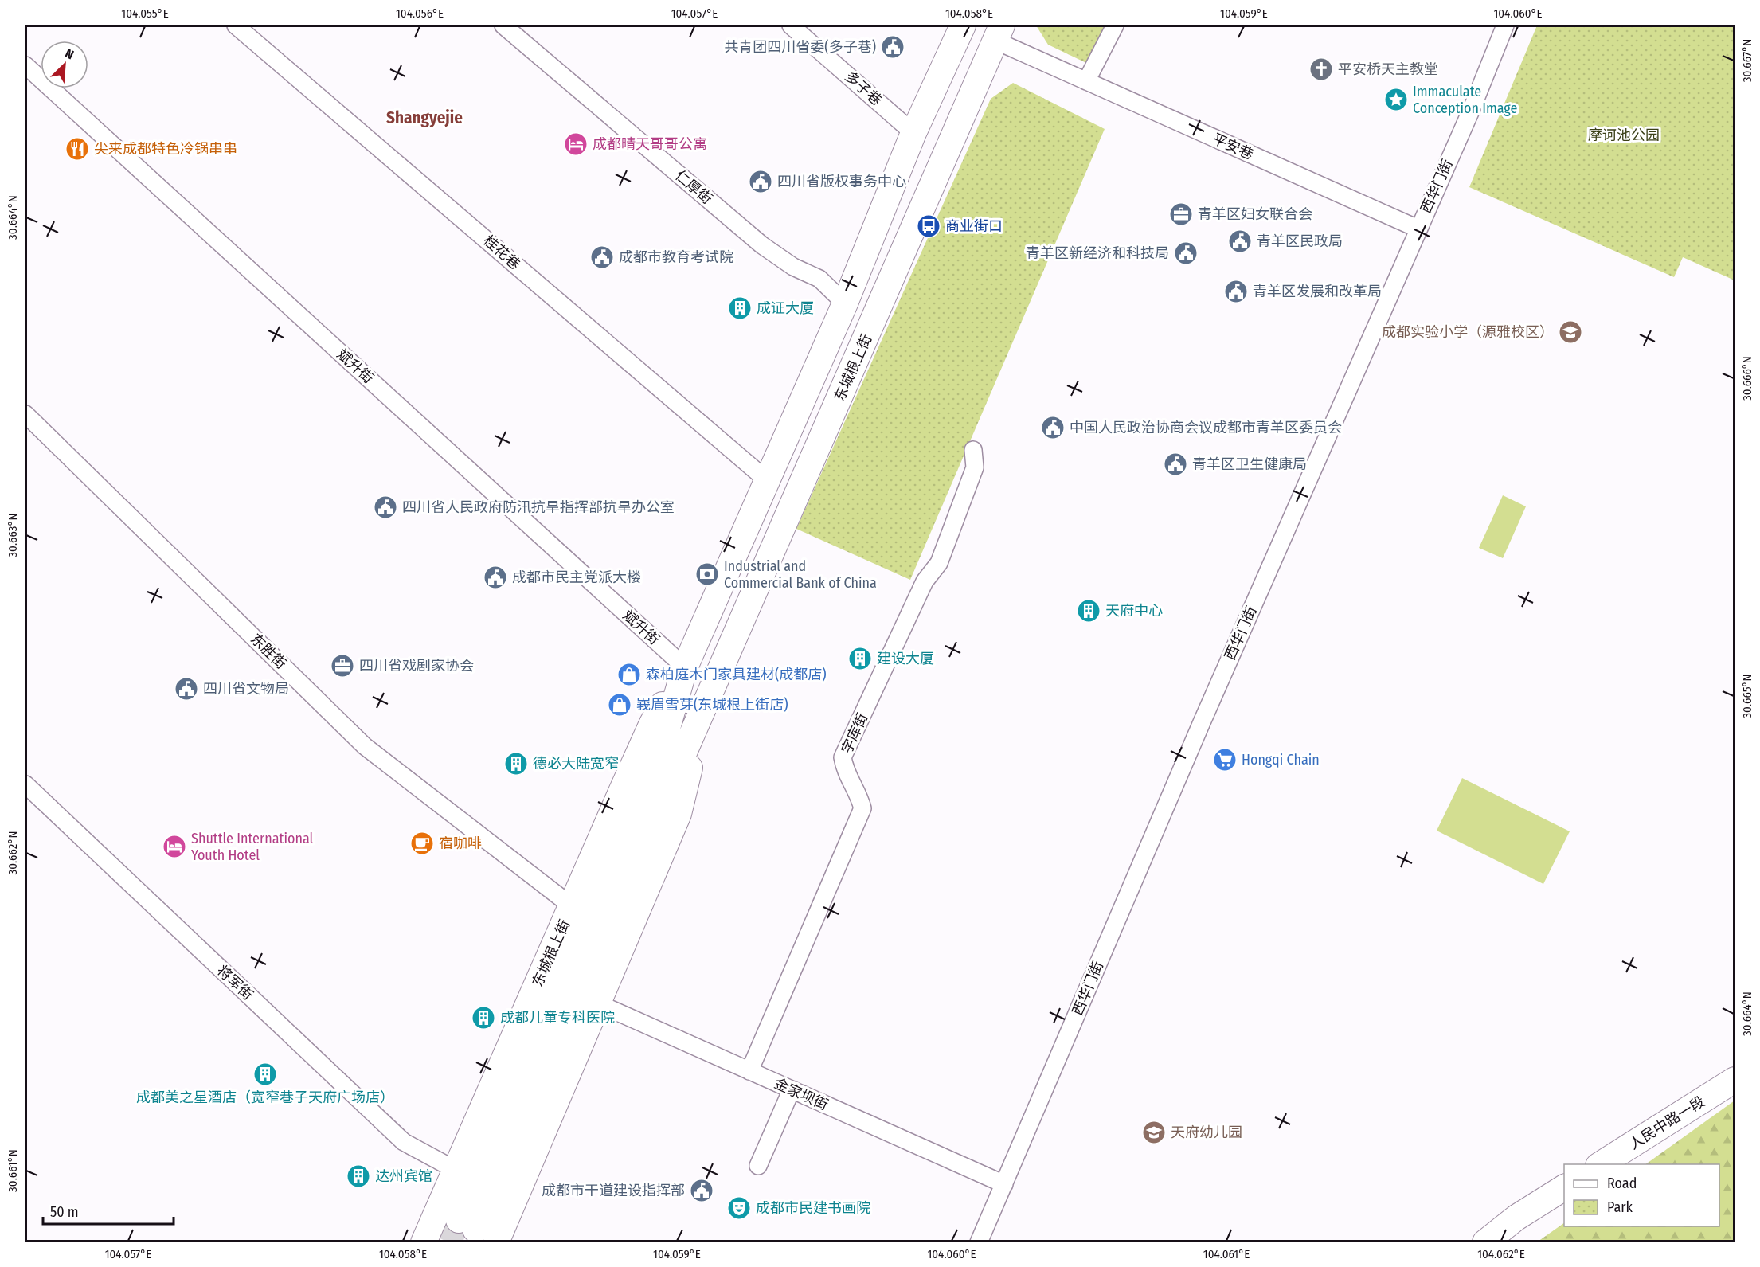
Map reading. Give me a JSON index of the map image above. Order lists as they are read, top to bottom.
{
  "streets": {
    "main road": ["东城根上街", "人民中路一段"],
    "street": [
      "多子巷",
      "平安巷",
      "西华门街",
      "仁厚街",
      "桂花巷",
      "斌升街",
      "东胜街",
      "字库街",
      "将军街",
      "金家坝街"
    ]
  },
  "crossings": [
    ["多子巷", "东城根上街"],
    ["平安巷", "西华门街"],
    ["平安巷", "东城根上街"],
    ["西华门街", "金家坝街"],
    ["仁厚街", "东城根上街"],
    ["桂花巷", "东城根上街"],
    ["斌升街", "东城根上街"],
    ["东城根上街", "东胜街"],
    ["东城根上街", "将军街"],
    ["东城根上街", "金家坝街"],
    ["字库街", "金家坝街"]
  ],
  "districts": ["Shangyejie"],
  "parks": ["摩诃池公园"],
  "places": {
    "public building": [
      "共青团四川省委(多子巷)",
      "四川省版权事务中心",
      "青羊区民政局",
      "青羊区新经济和科技局",
      "成都市教育考试院",
      "青羊区发展和改革局",
      "中国人民政治协商会议成都市青羊区委员会",
      "青羊区卫生健康局",
      "四川省人民政府防汛抗旱指挥部抗旱办公室",
      "成都市民主党派大楼",
      "四川省文物局",
      "成都市干道建设指挥部"
    ],
    "church": ["平安桥天主教堂"],
    "place": ["Immaculate Conception Image"],
    "hotel": ["成都晴天哥哥公寓", "Shuttle International Youth Hotel"],
    "restaurant": ["尖来成都特色冷锅串串"],
    "office": ["青羊区妇女联合会", "四川省戏剧家协会"],
    "bus stop": ["商业街口"],
    "building": [
      "成证大厦",
      "天府中心",
      "建设大厦",
      "德必大陆宽窄",
      "成都儿童专科医院",
      "成都美之星酒店（宽窄巷子天府广场店）",
      "达州宾馆"
    ],
    "school or university": ["成都实验小学（源雅校区）", "天府幼儿园"],
    "bank": ["Industrial and Commercial Bank of China"],
    "shop": ["森柏庭木门家具建材(成都店)", "峩眉雪芽(东城根上街店)"],
    "supermarket": ["Hongqi Chain"],
    "cafe": ["宿咖啡"],
    "theatre": ["成都市民建书画院"]
  },
  "legend": ["Road", "Park"],
  "scale_bar": "50 m",
  "north": "top right",
  "coordinates": [
    "104.055°E",
    "104.056°E",
    "104.057°E",
    "104.058°E",
    "104.059°E",
    "104.060°E",
    "30.667°N",
    "30.664°N",
    "30.666°N",
    "30.663°N",
    "30.665°N",
    "30.662°N",
    "30.661°N",
    "104.061°E",
    "104.062°E"
  ]
}
